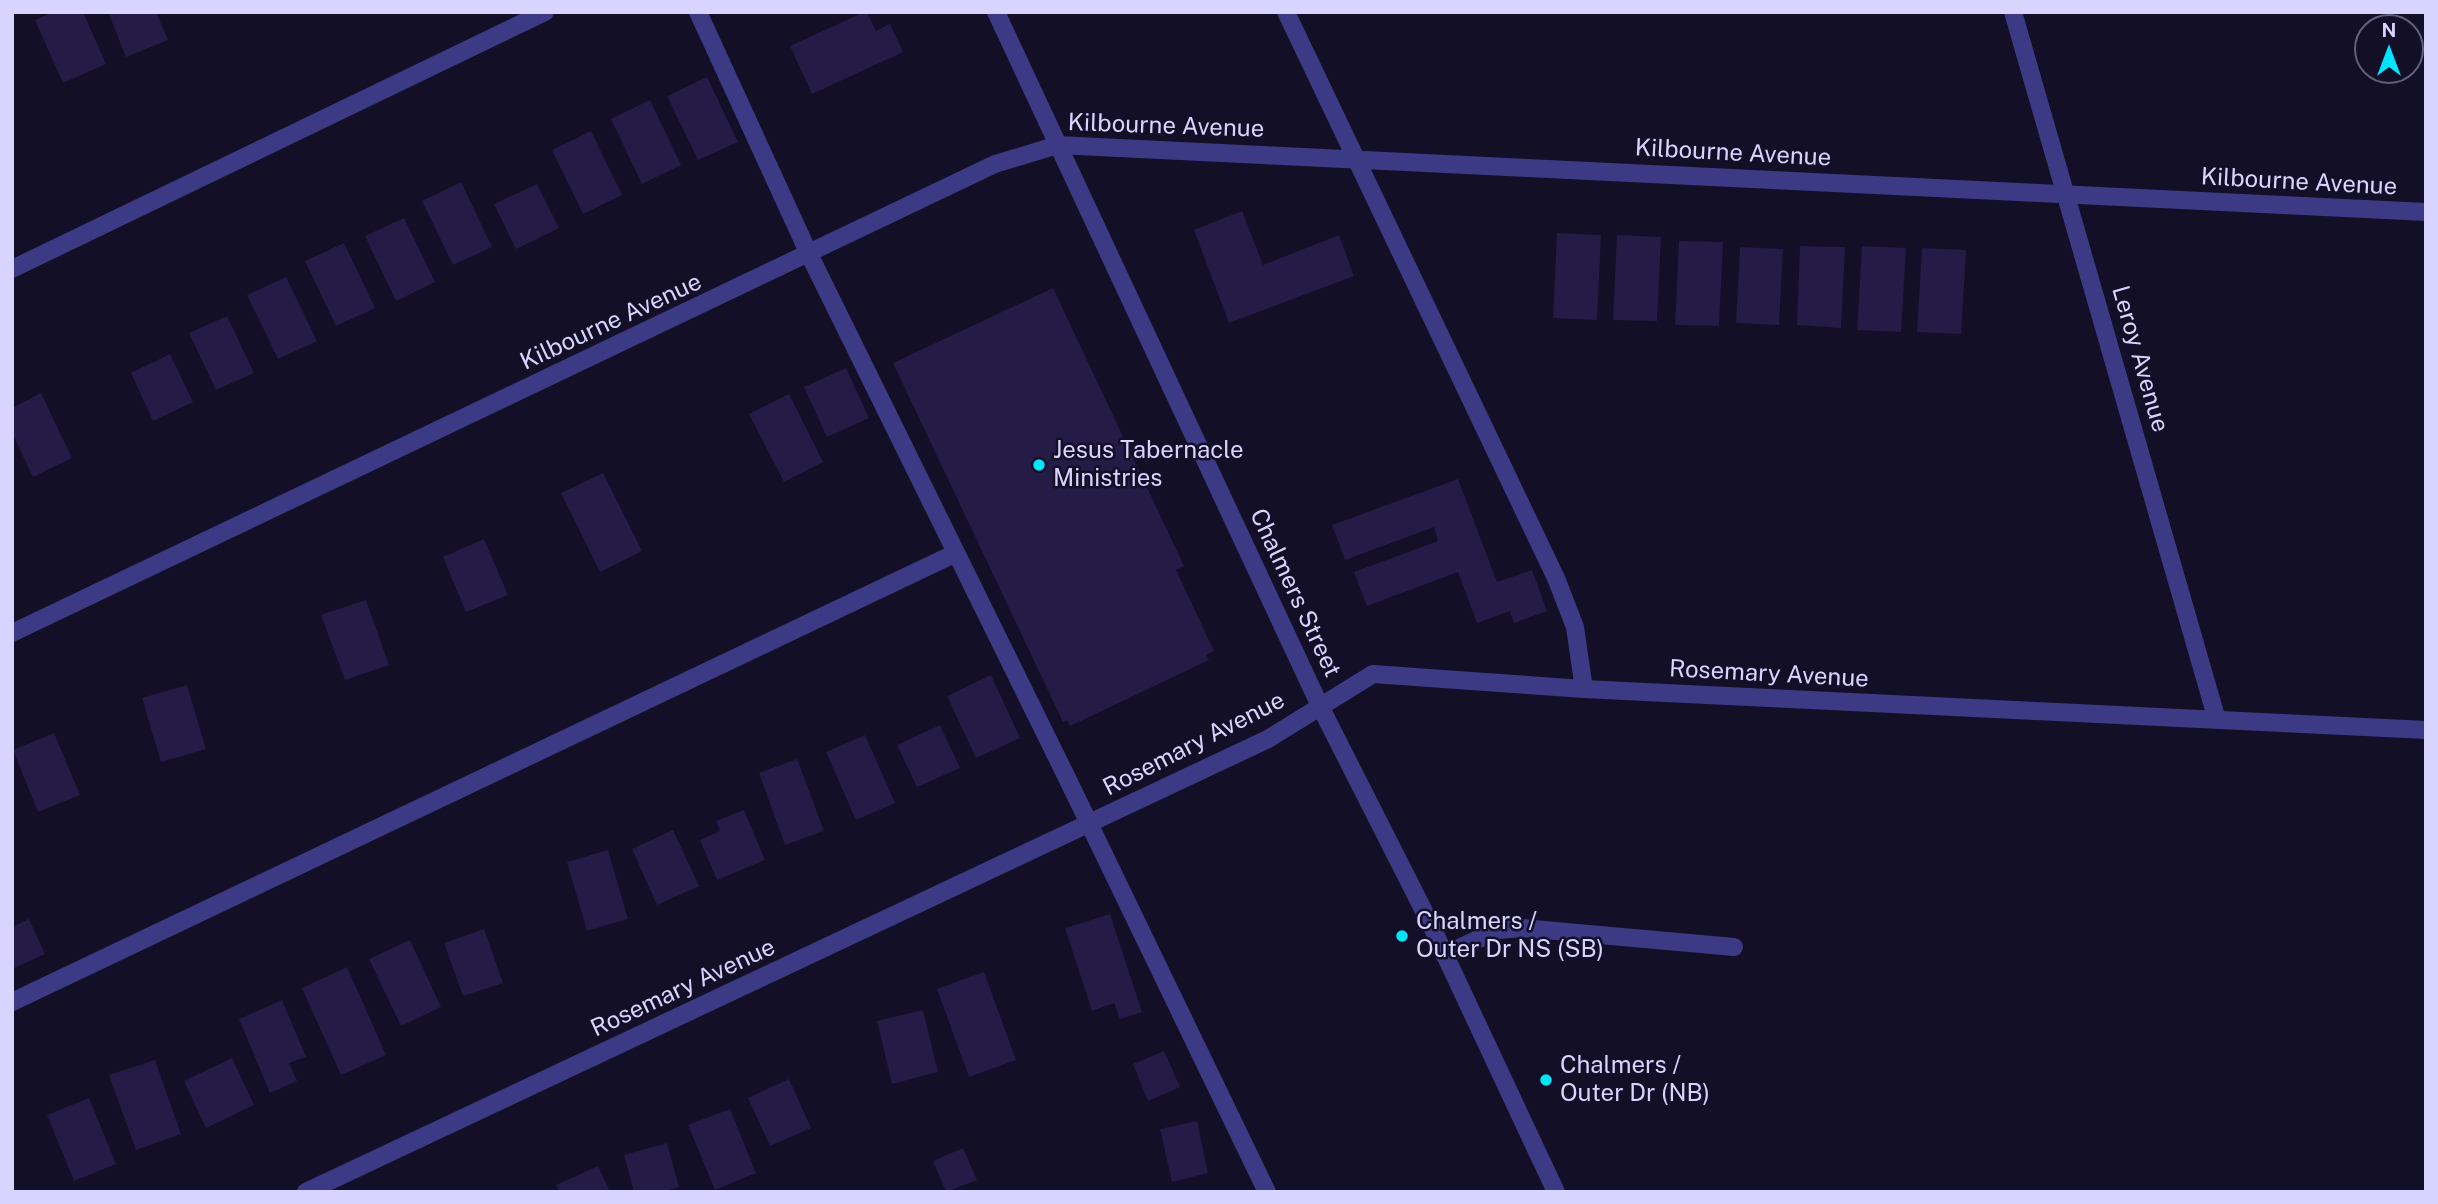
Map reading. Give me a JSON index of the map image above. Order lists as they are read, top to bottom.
{
  "streets": {
    "street": [
      "Kilbourne Avenue",
      "Leroy Avenue",
      "Chalmers Street",
      "Rosemary Avenue"
    ]
  },
  "crossings": [
    ["Kilbourne Avenue", "Leroy Avenue"],
    ["Kilbourne Avenue", "Chalmers Street"],
    ["Leroy Avenue", "Rosemary Avenue"],
    ["Chalmers Street", "Rosemary Avenue"]
  ],
  "places": ["Jesus Tabernacle Ministries", "Chalmers / Outer Dr NS (SB)", "Chalmers / Outer Dr (NB)"],
  "north": "top"
}
